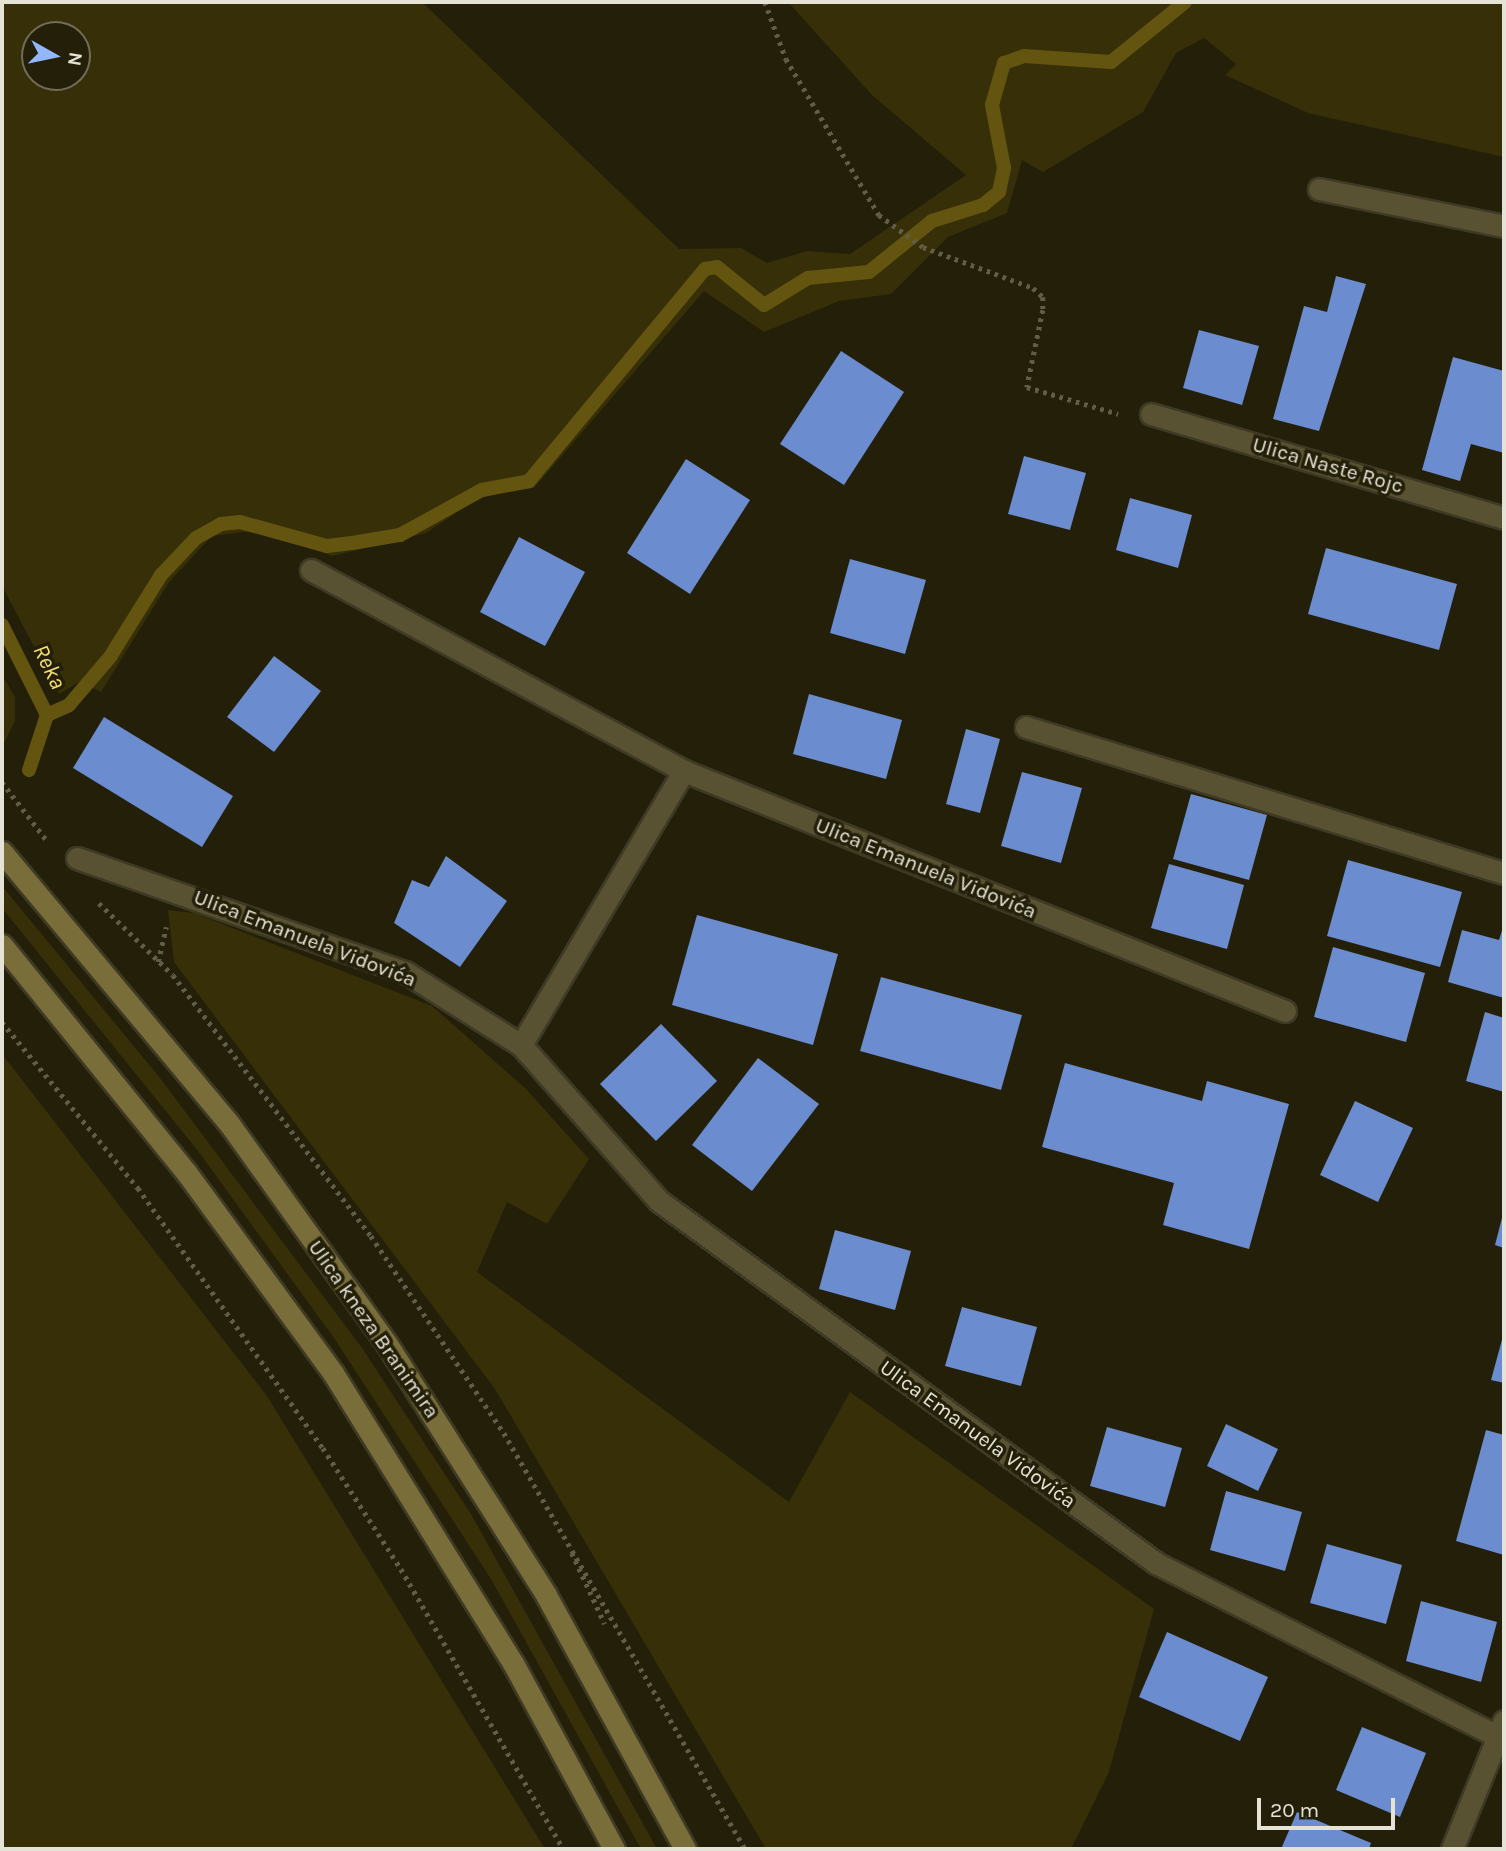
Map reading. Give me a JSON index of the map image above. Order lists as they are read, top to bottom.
{
  "streets": {
    "street": ["Ulica Naste Rojc", "Ulica Emanuela Vidovića", "Ulica kneza Branimira"]
  },
  "water": ["Reka"],
  "scale_bar": "20 m",
  "north": "right"
}
